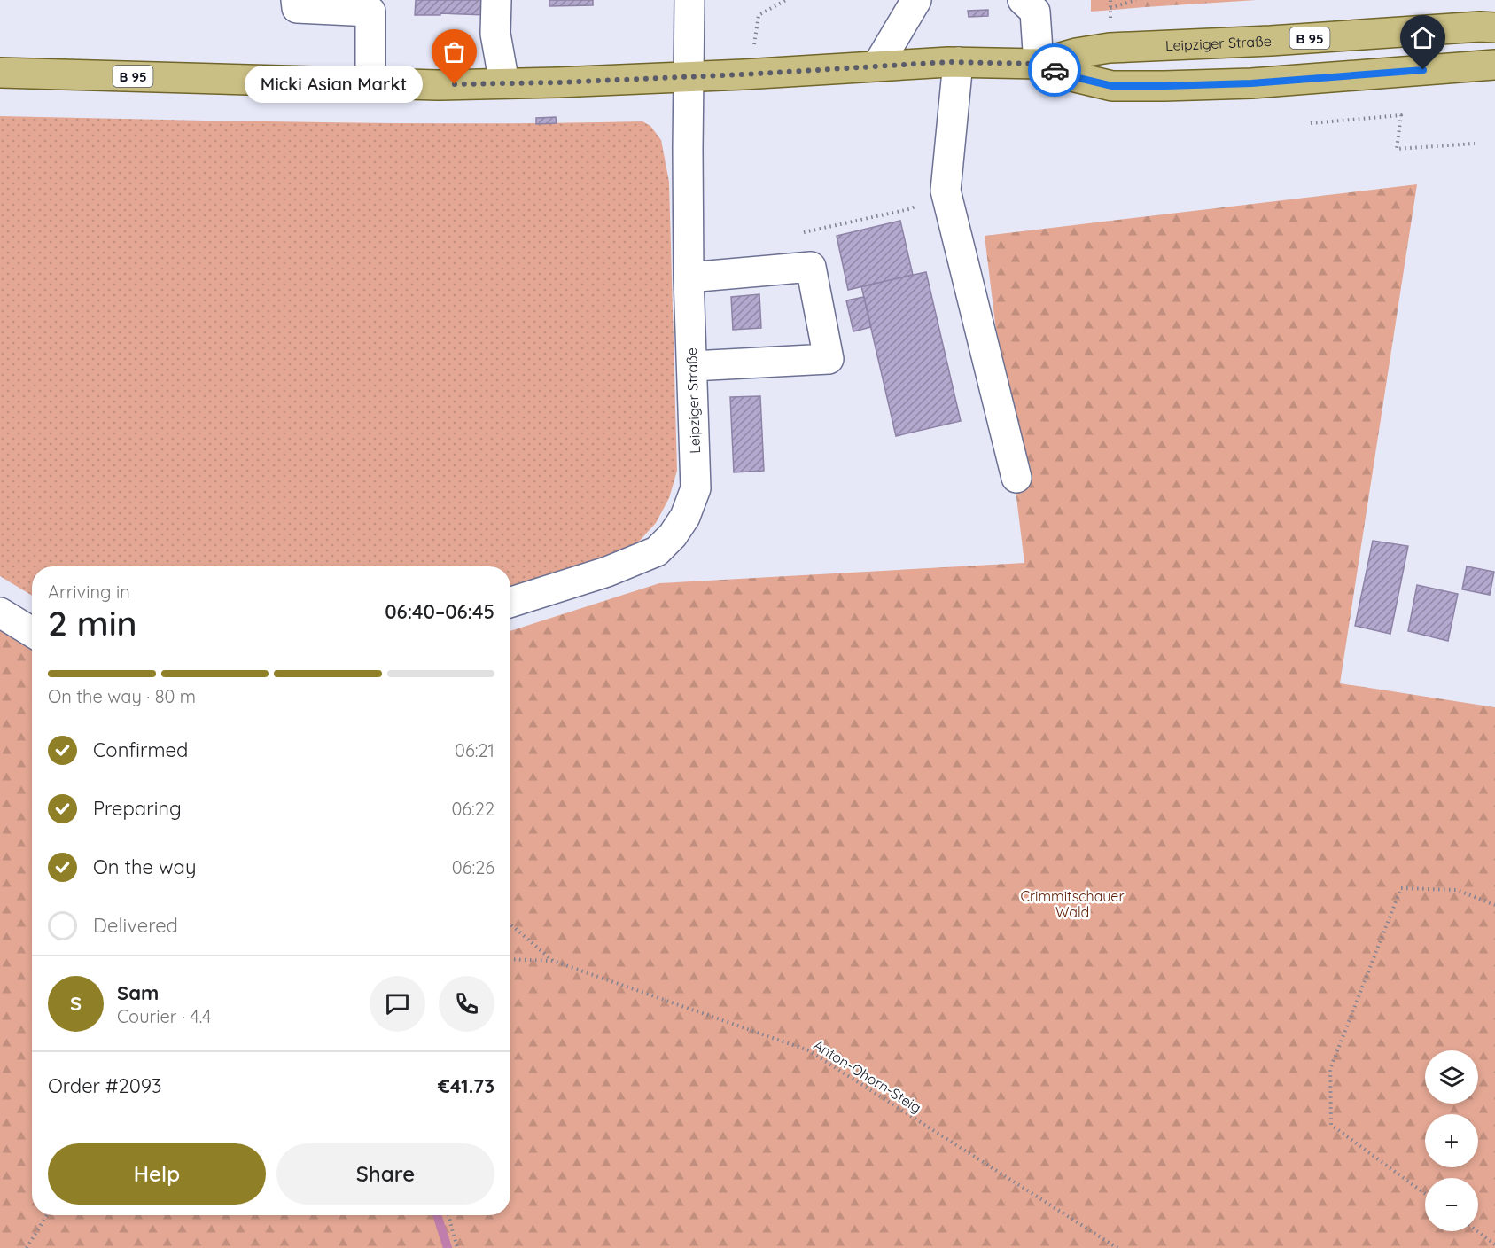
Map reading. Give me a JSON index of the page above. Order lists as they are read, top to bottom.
{
  "streets": {
    "main road": ["B 95", "Leipziger Straße"],
    "path": ["Anton-Ohorn-Steig"]
  },
  "parks": ["Crimmitschauer Wald"],
  "places": ["Micki Asian Markt"],
  "page": {
    "bubble": "Micki Asian Markt",
    "heading": ["2 min", "Arriving in", "06:40–06:45"],
    "panel": [
      "Sam",
      "Courier · 4.4",
      "Order #2093",
      "€41.73"
    ],
    "bar": "On the way · 80 m",
    "list": [
      ["Confirmed", "06:21"],
      ["Preparing", "06:22"],
      ["On the way", "06:26"],
      "Delivered"
    ],
    "round": "S",
    "map_buttons": ["+", "−"],
    "buttons": ["Help", "Share"]
  }
}
